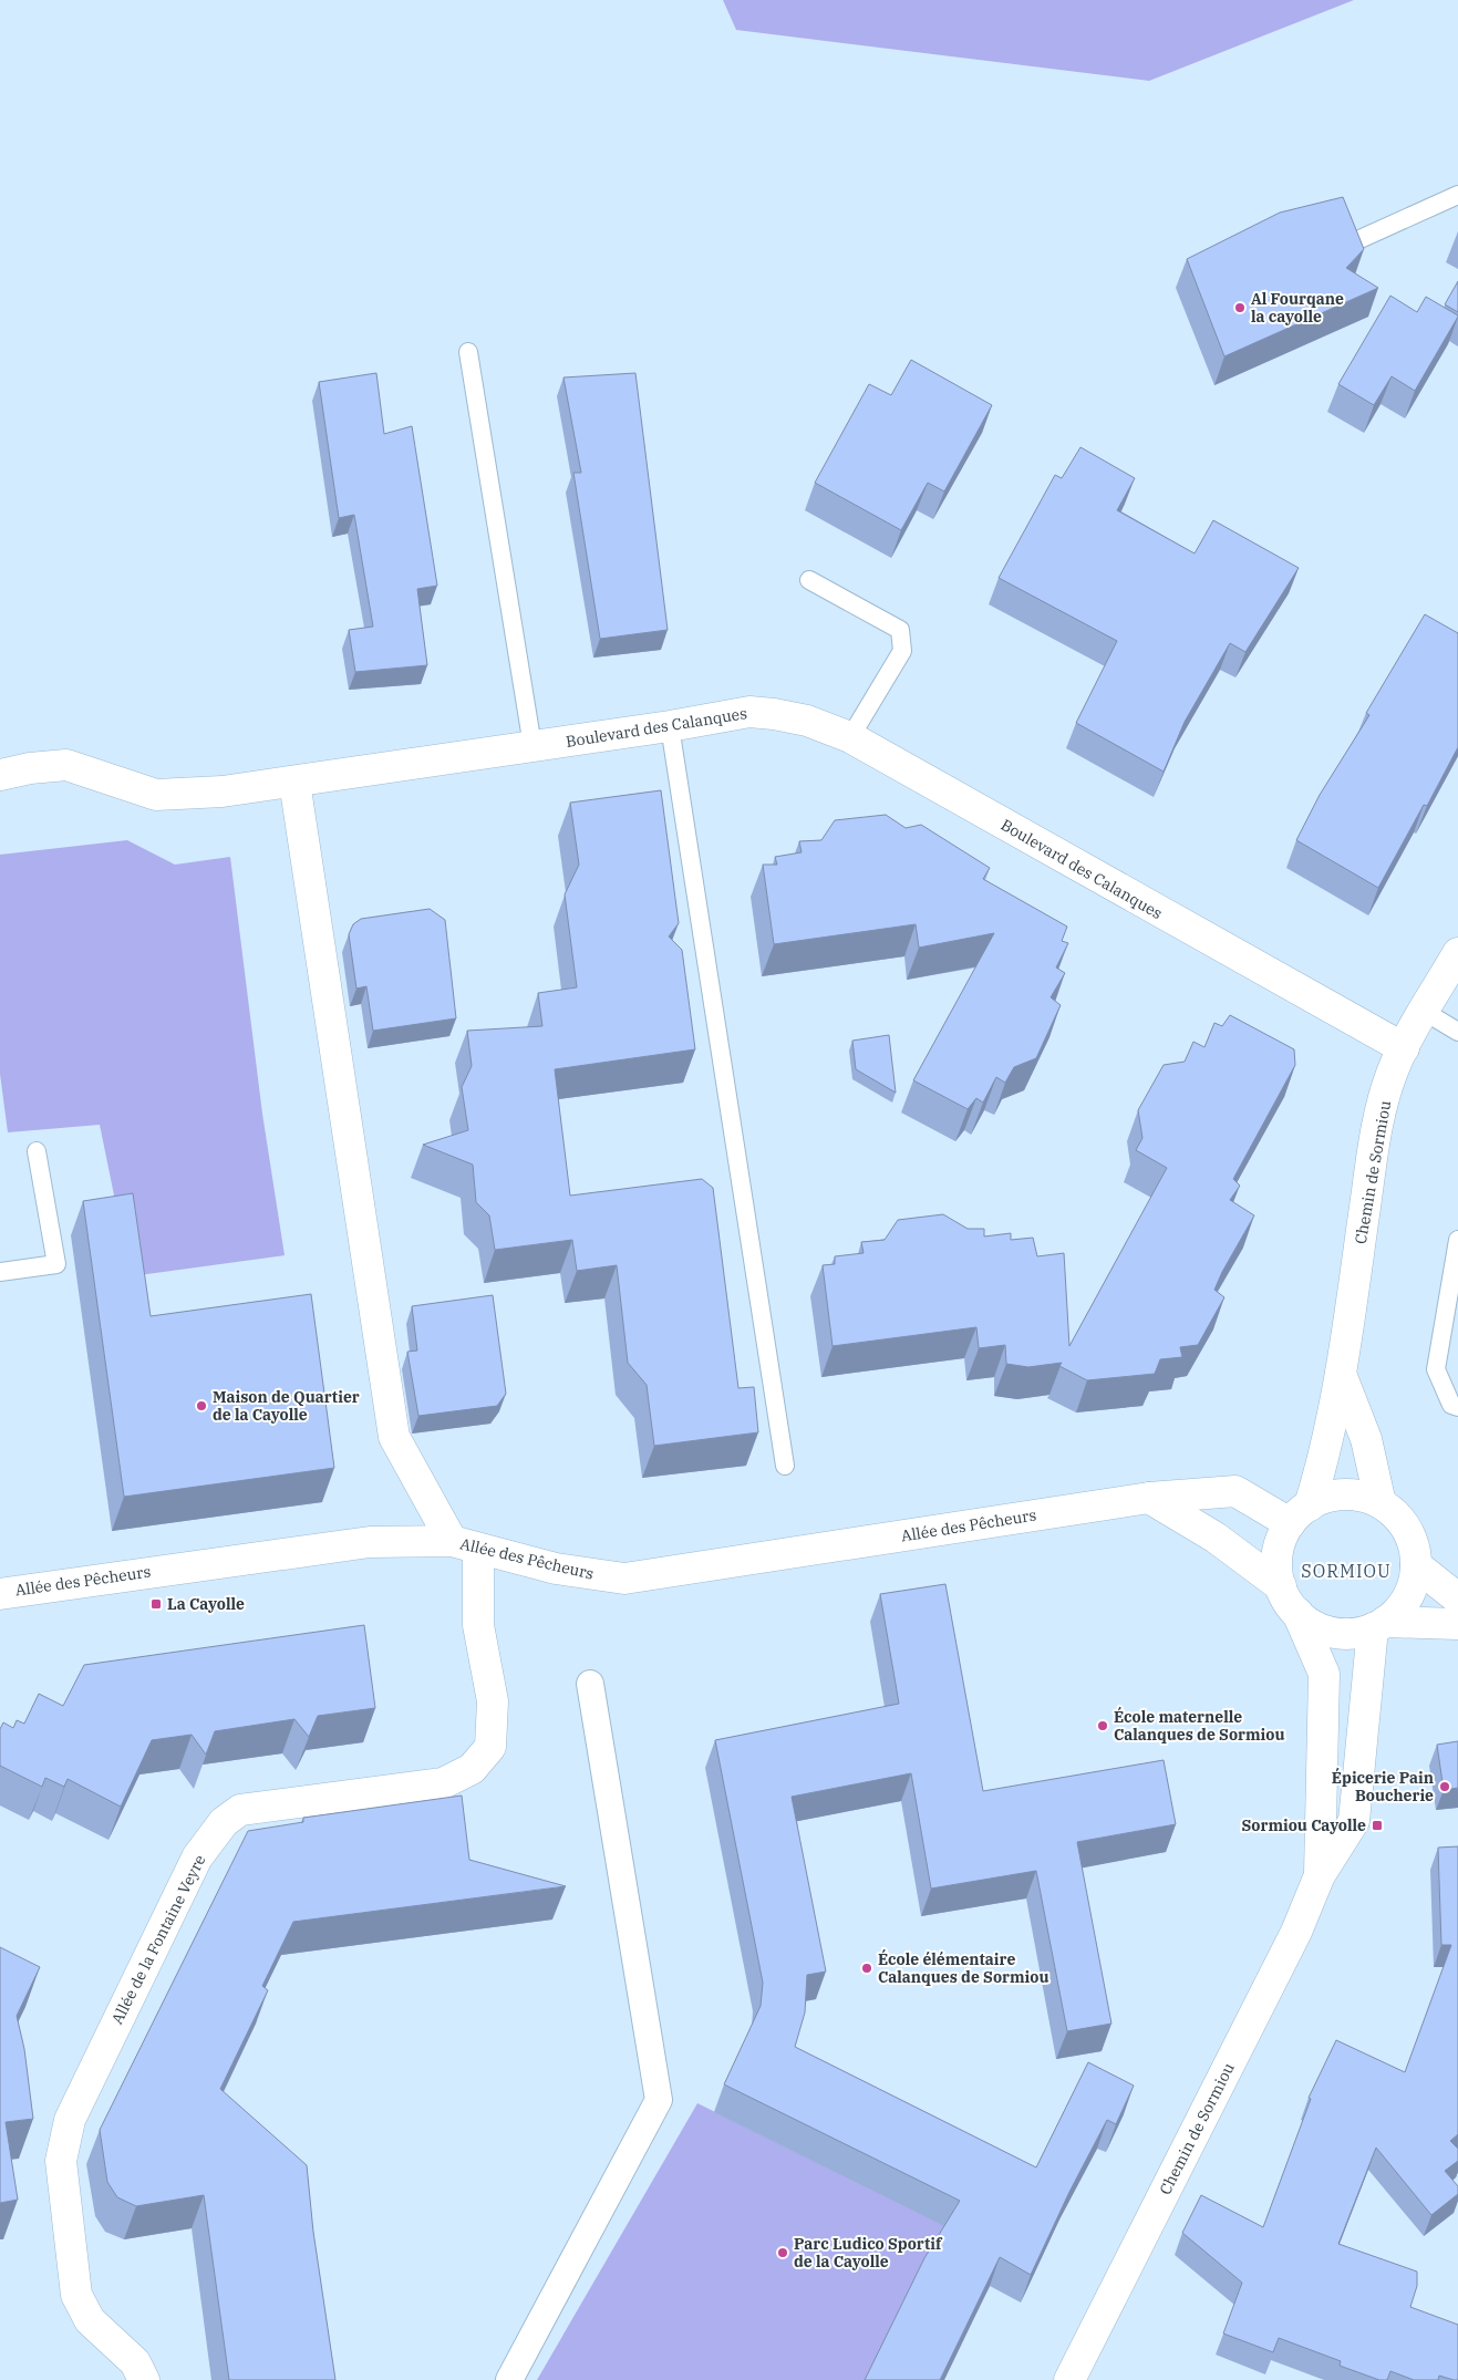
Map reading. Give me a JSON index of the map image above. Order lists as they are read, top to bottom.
{
  "streets": {
    "street": [
      "Boulevard des Calanques",
      "Chemin de Sormiou",
      "Allée des Pêcheurs",
      "Allée de la Fontaine Veyre"
    ]
  },
  "crossings": [
    ["Boulevard des Calanques", "Chemin de Sormiou"],
    ["Chemin de Sormiou", "Allée des Pêcheurs"],
    ["Allée des Pêcheurs", "Allée de la Fontaine Veyre"]
  ],
  "districts": ["SORMIOU"],
  "places": {
    "other": [
      "Al Fourqane la cayolle",
      "Maison de Quartier de la Cayolle",
      "École maternelle Calanques de Sormiou",
      "Épicerie Pain Boucherie",
      "École élémentaire Calanques de Sormiou",
      "Parc Ludico Sportif de la Cayolle"
    ],
    "transit": ["La Cayolle", "Sormiou Cayolle"]
  }
}
